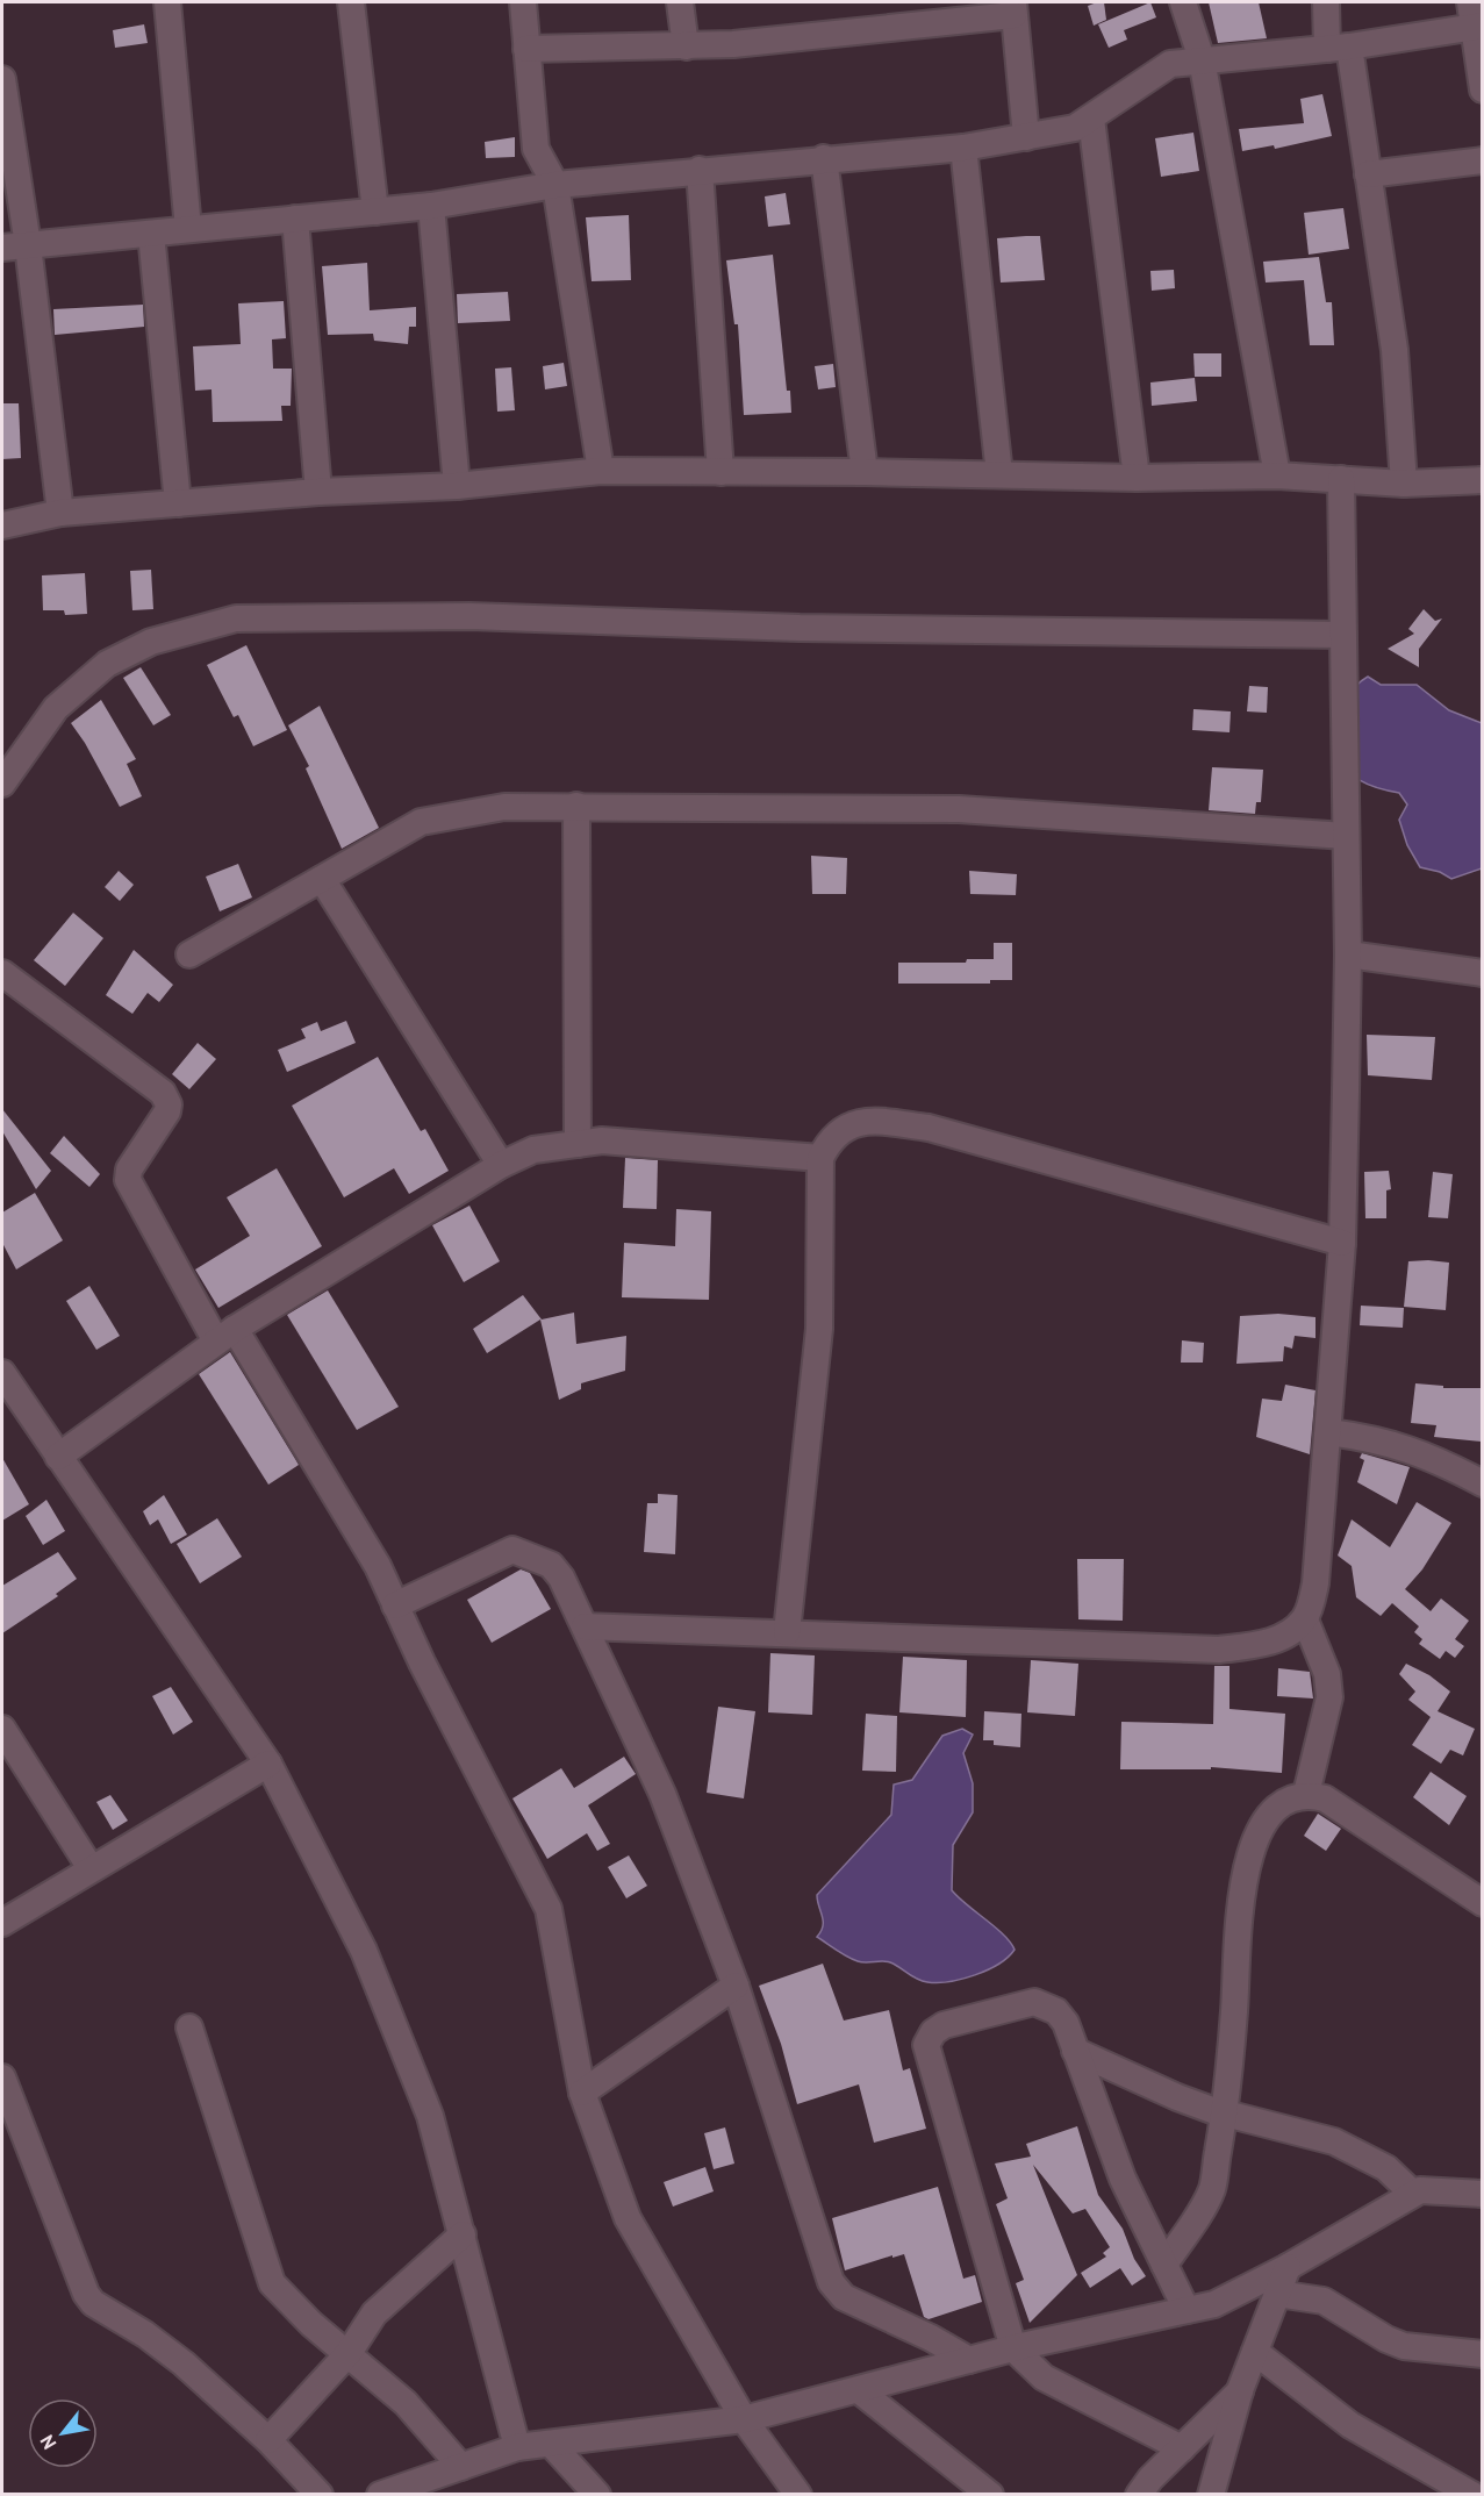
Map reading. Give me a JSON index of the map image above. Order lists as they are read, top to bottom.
{
  "north": "bottom left"
}
